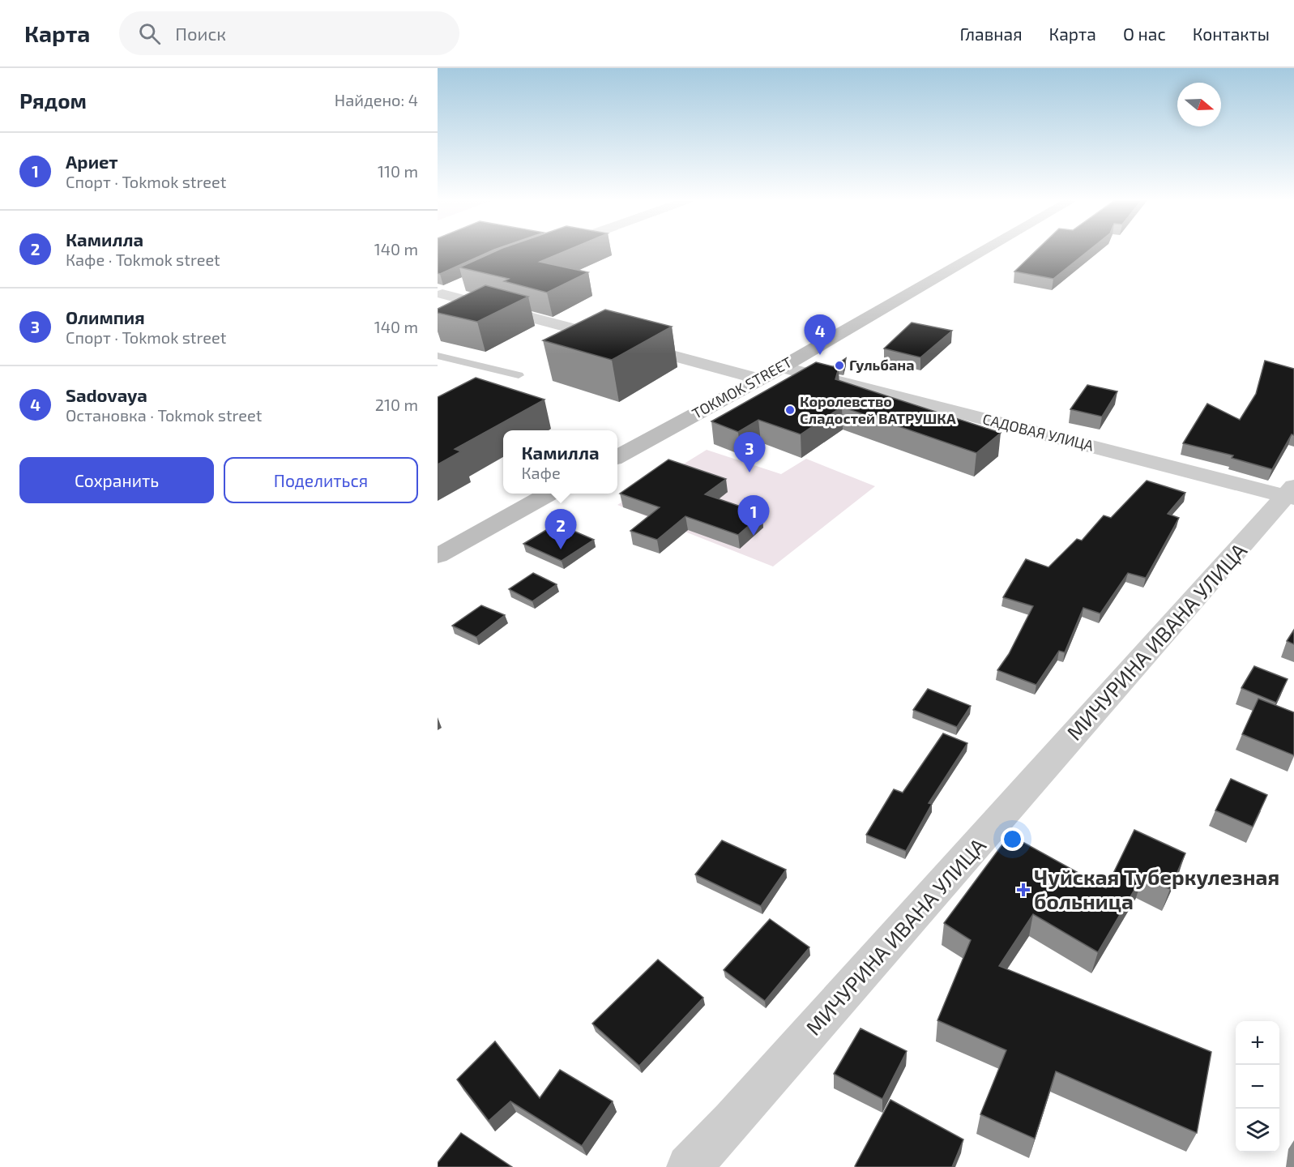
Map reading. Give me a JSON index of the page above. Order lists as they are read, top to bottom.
{
  "streets": {
    "main road": ["TOKMOK STREET"],
    "street": ["САДОВАЯ УЛИЦА", "МИЧУРИНА ИВАНА УЛИЦА"]
  },
  "crossings": [
    ["TOKMOK STREET", "САДОВАЯ УЛИЦА"],
    ["САДОВАЯ УЛИЦА", "МИЧУРИНА ИВАНА УЛИЦА"]
  ],
  "places": {
    "other": ["Гульбана", "Королевство Сладостей ВАТРУШКА"],
    "health": ["Чуйская Туберкулезная больница"]
  },
  "north": "right",
  "page": {
    "header": "Карта",
    "search": "Поиск",
    "nav": [
      "Главная",
      "Карта",
      "О нас",
      "Контакты"
    ],
    "heading": ["Рядом", "Найдено: 4"],
    "list": [
      {
        "mark": "1",
        "name": "Ариет",
        "note": "Спорт · Tokmok street",
        "value": "110 m"
      },
      {
        "mark": "2",
        "name": "Камилла",
        "note": "Кафе · Tokmok street",
        "value": "140 m"
      },
      {
        "mark": "3",
        "name": "Олимпия",
        "note": "Спорт · Tokmok street",
        "value": "140 m"
      },
      {
        "mark": "4",
        "name": "Sadovaya",
        "note": "Остановка · Tokmok street",
        "value": "210 m"
      }
    ],
    "pins": [
      "4",
      "3",
      "1",
      "2"
    ],
    "popup": ["Камилла", "Кафе"],
    "buttons": ["Сохранить", "Поделиться"],
    "map_buttons": ["+", "−"]
  }
}
